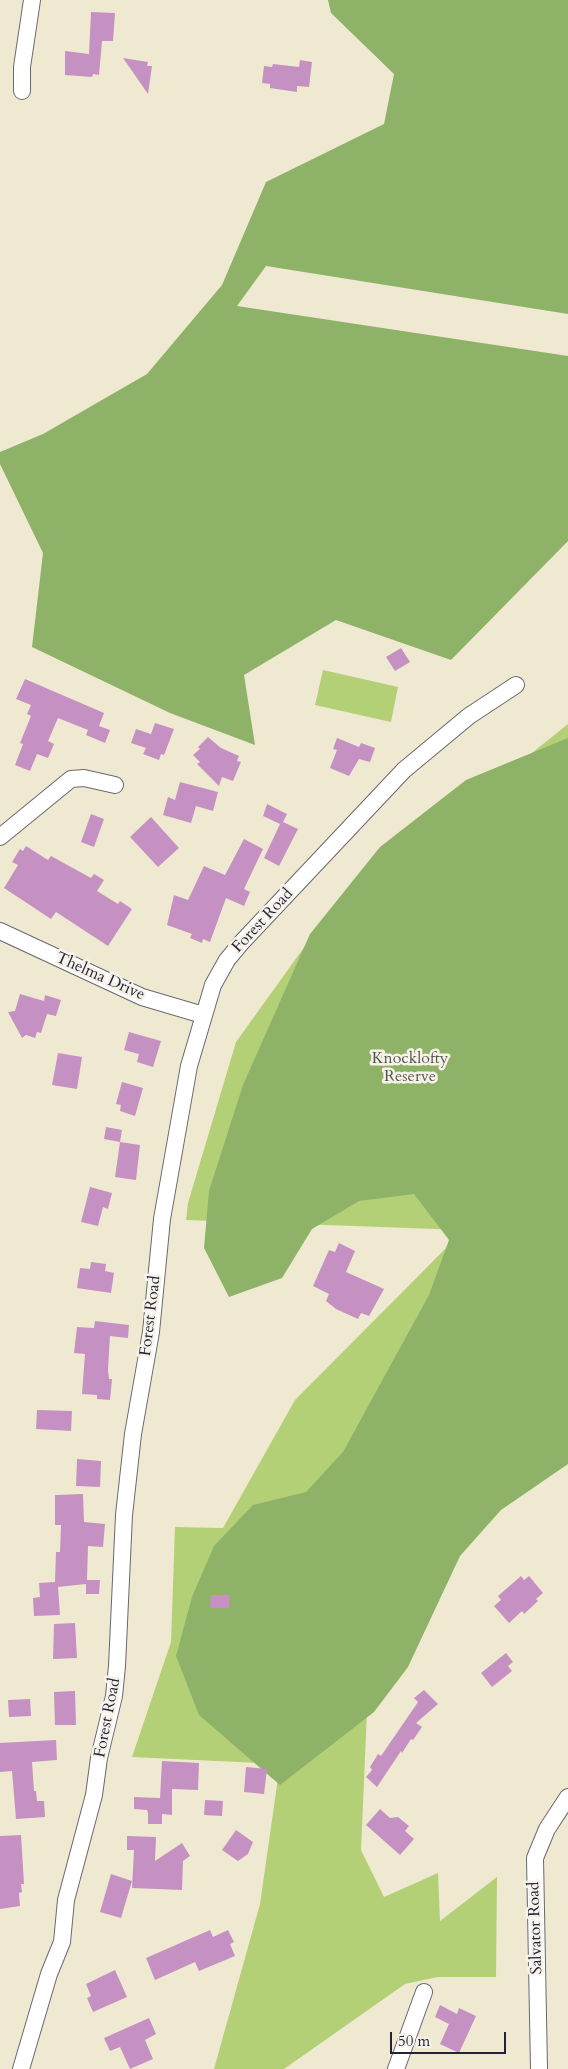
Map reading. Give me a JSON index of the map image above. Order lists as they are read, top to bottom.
{
  "streets": {
    "street": ["Forest Road", "Thelma Drive", "Salvator Road"]
  },
  "crossings": [
    ["Forest Road", "Thelma Drive"]
  ],
  "parks": ["Knocklofty Reserve"],
  "scale_bar": "50 m"
}
